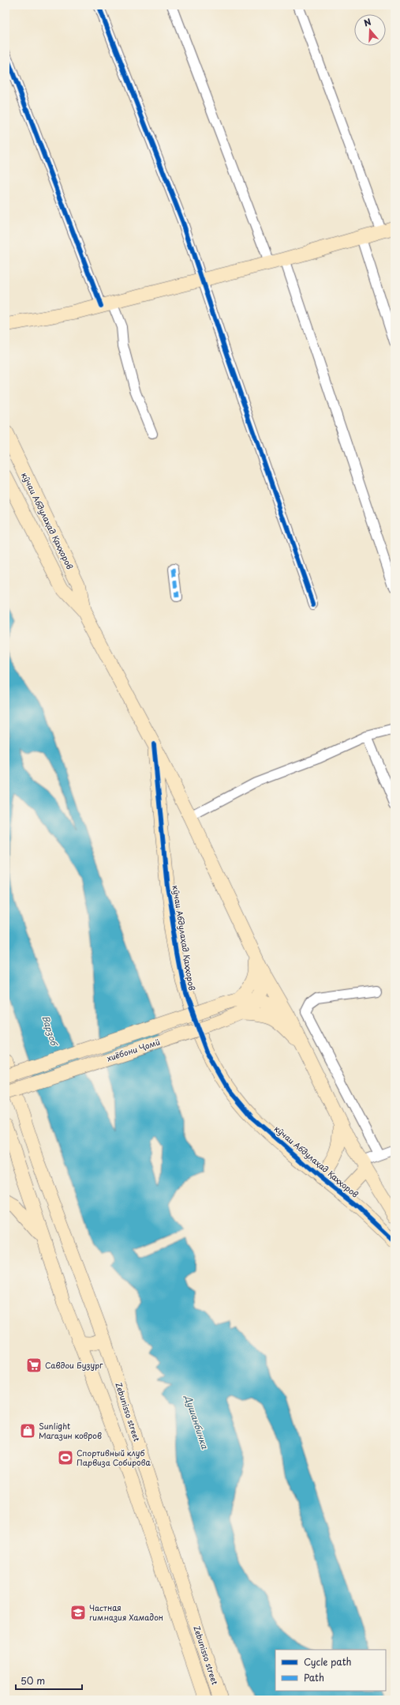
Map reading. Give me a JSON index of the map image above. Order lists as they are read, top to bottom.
{
  "streets": {
    "main road": ["кӯчаи Абдулаҳад Қаҳҳоров", "хиёбони Ҷомӣ", "Zebunisso street"]
  },
  "crossings": [
    ["кӯчаи Абдулаҳад Қаҳҳоров", "хиёбони Ҷомӣ"]
  ],
  "water": ["Варзоб", "Душанбинка"],
  "places": {
    "supermarket": ["Савдои Бузург"],
    "shop": ["Sunlight Магазин ковров"],
    "sports": ["Спортивный клуб Парвиза Собирова"],
    "school or university": ["Частная гимназия Хамадон"]
  },
  "legend": ["Cycle path", "Path"],
  "scale_bar": "50 m",
  "north": "top"
}
